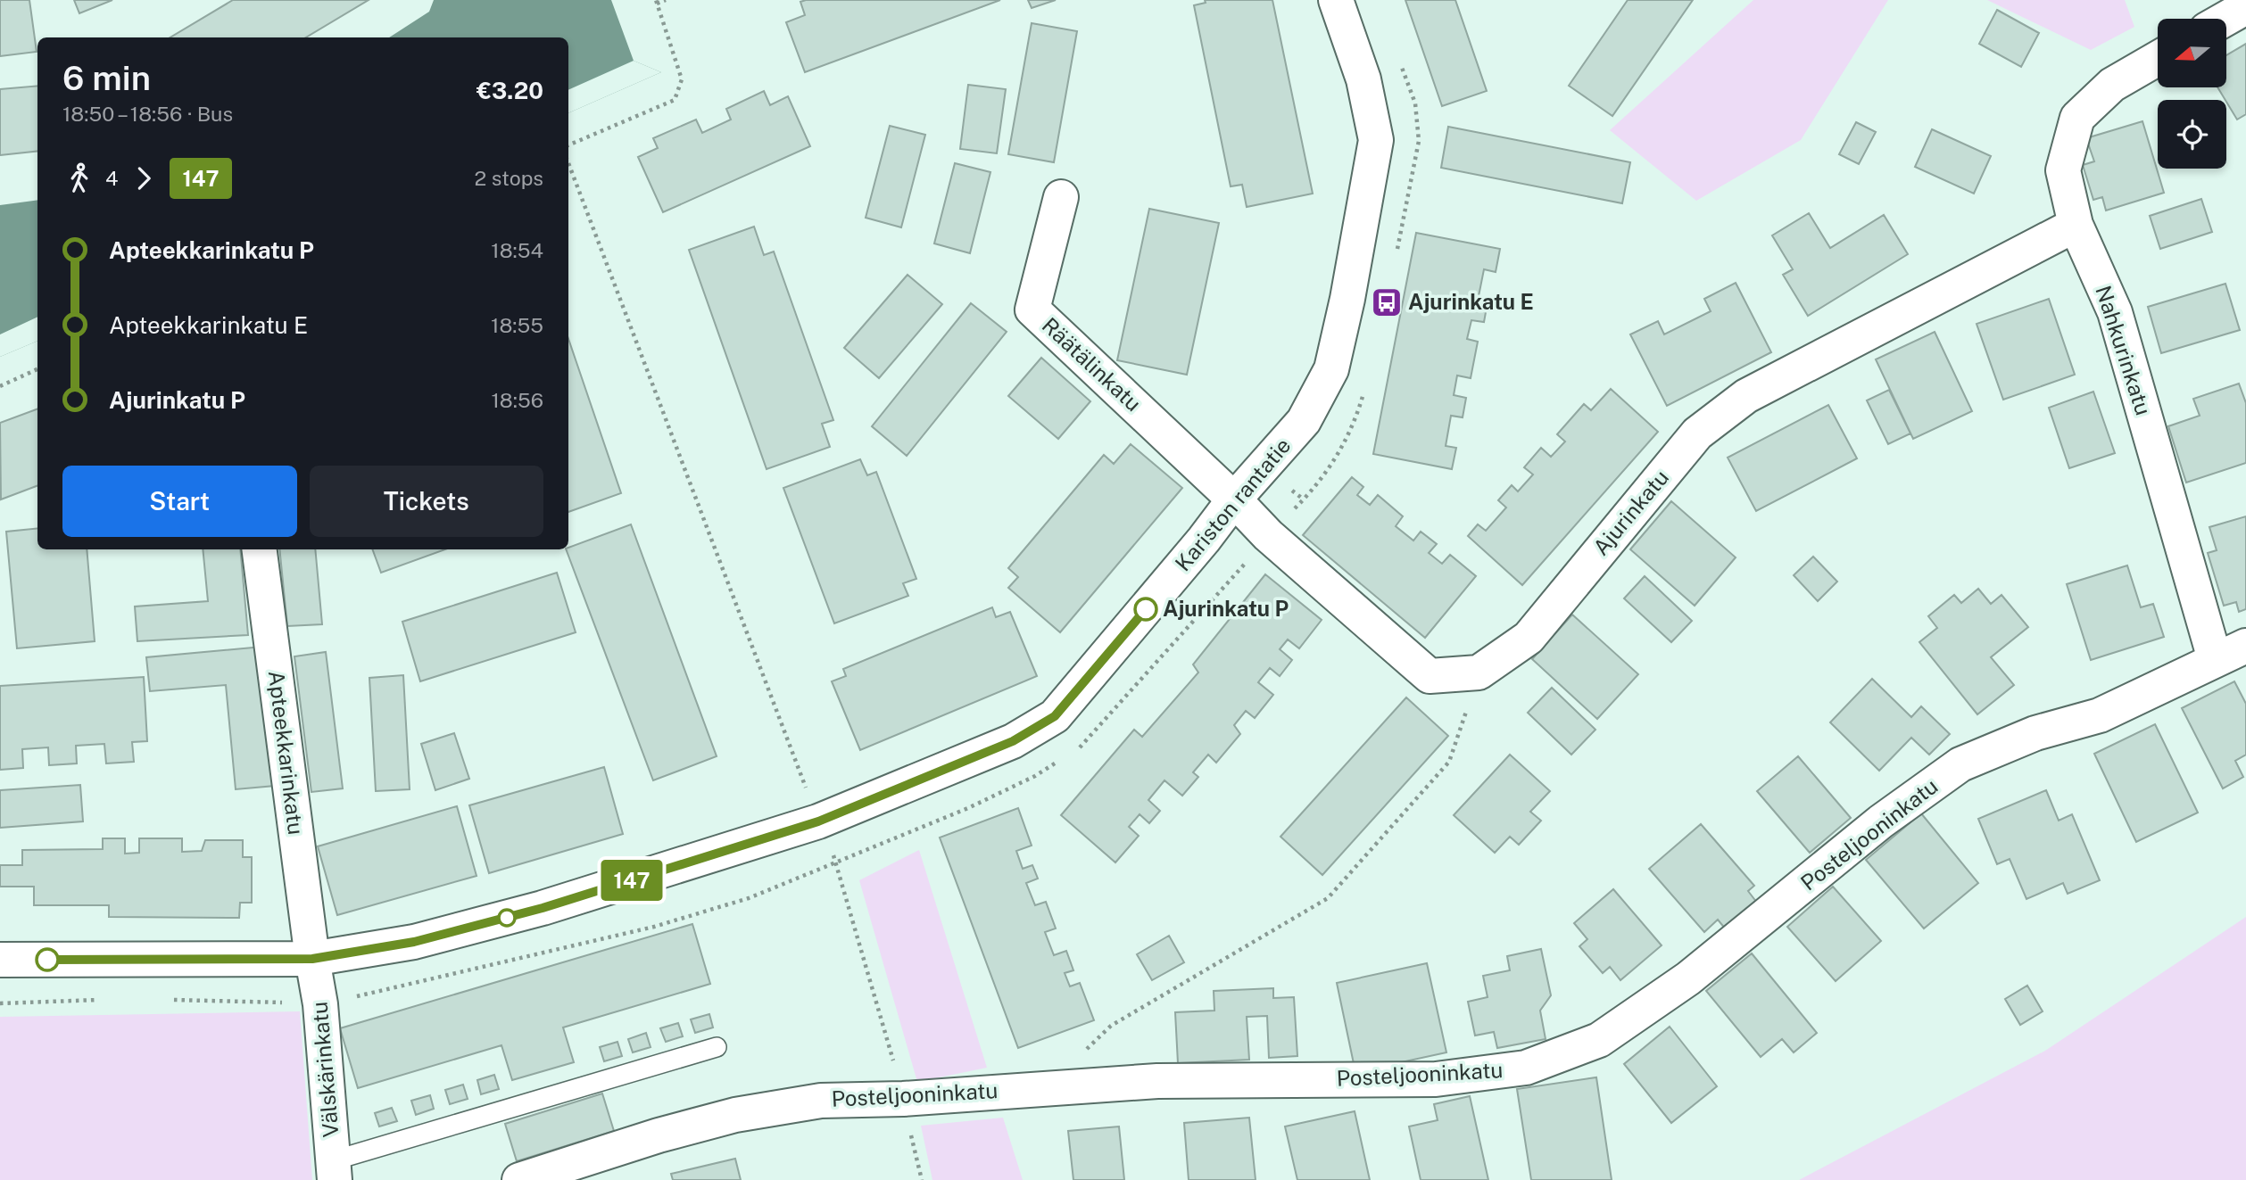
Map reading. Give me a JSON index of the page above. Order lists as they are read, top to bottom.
{
  "streets": {
    "street": [
      "Nahkurinkatu",
      "Räätälinkatu",
      "Kariston rantatie",
      "Ajurinkatu",
      "Apteekkarinkatu",
      "Posteljooninkatu",
      "Välskärinkatu"
    ]
  },
  "crossings": [
    ["Nahkurinkatu", "Ajurinkatu"],
    ["Nahkurinkatu", "Posteljooninkatu"],
    ["Räätälinkatu", "Kariston rantatie"],
    ["Kariston rantatie", "Apteekkarinkatu"],
    ["Kariston rantatie", "Välskärinkatu"],
    ["Apteekkarinkatu", "Välskärinkatu"]
  ],
  "places": {
    "bus stop": ["Ajurinkatu E"],
    "other": ["Ajurinkatu P"]
  },
  "lines": ["bus line 147"],
  "north": "left",
  "page": {
    "on_map": "147",
    "heading": ["6 min", "18:50 – 18:56 · Bus", "€3.20"],
    "legs": ["4", "147", "2 stops"],
    "list": [
      {
        "name": "Apteekkarinkatu P",
        "value": "18:54"
      },
      {
        "name": "Apteekkarinkatu E",
        "value": "18:55"
      },
      {
        "name": "Ajurinkatu P",
        "value": "18:56"
      }
    ],
    "buttons": ["Start", "Tickets"]
  }
}
